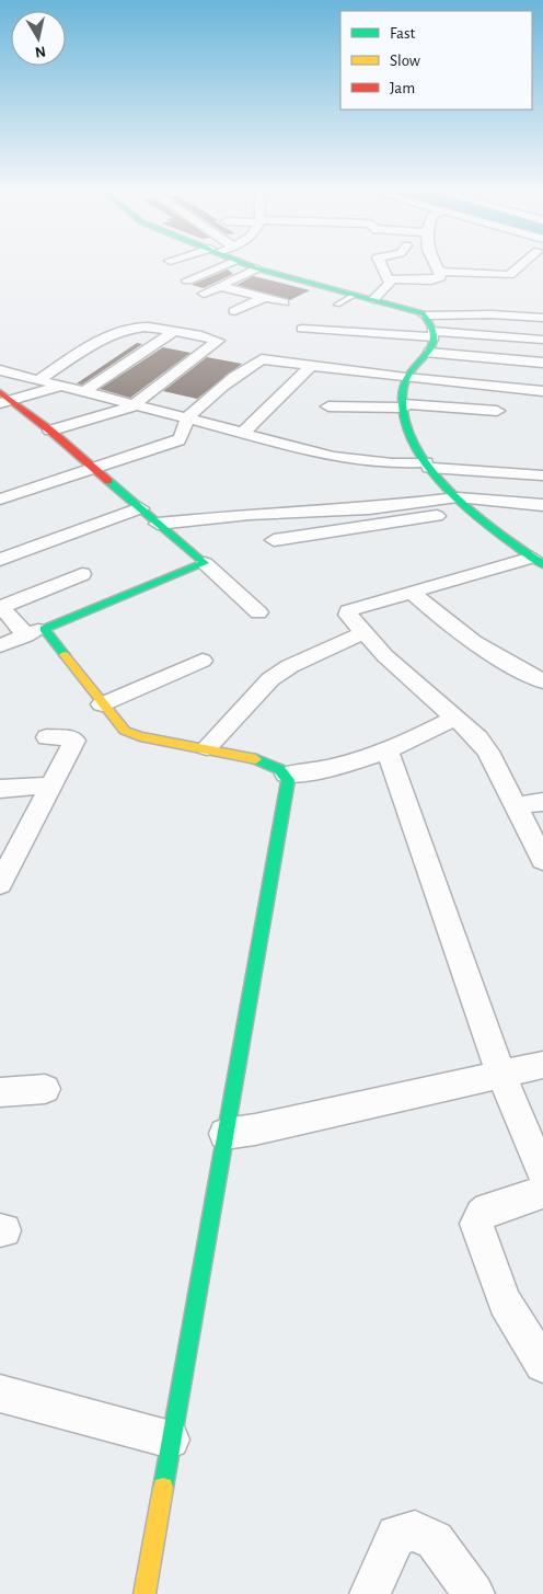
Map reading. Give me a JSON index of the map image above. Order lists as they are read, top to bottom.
{
  "legend": ["Fast", "Slow", "Jam"],
  "north": "bottom"
}
